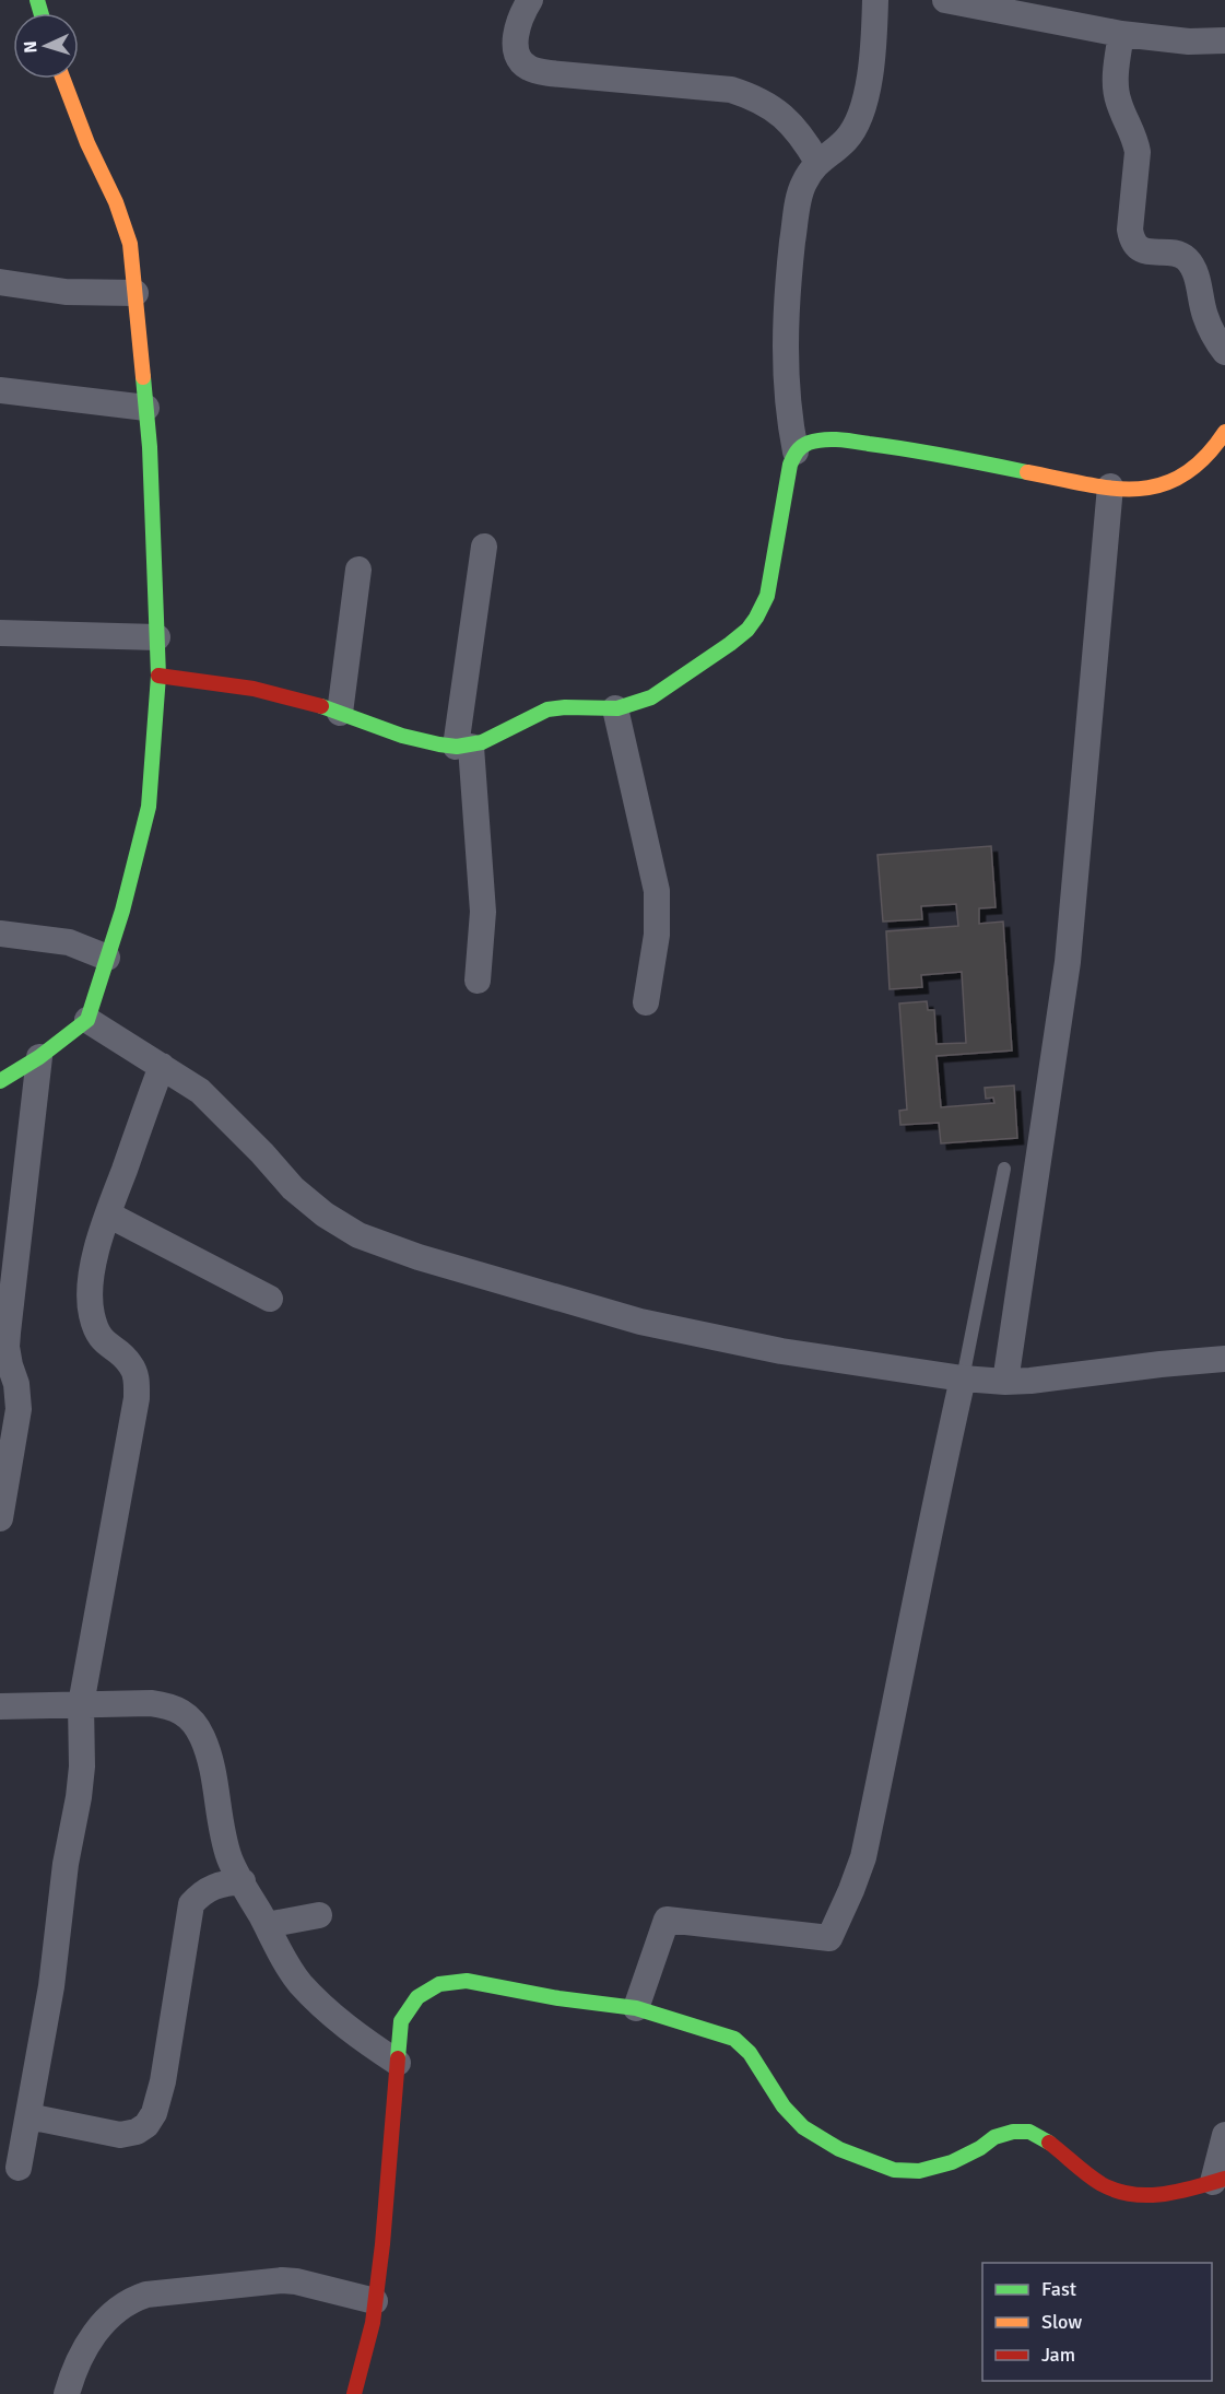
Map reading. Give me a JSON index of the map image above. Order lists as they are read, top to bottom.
{
  "legend": ["Fast", "Slow", "Jam"],
  "north": "left"
}
